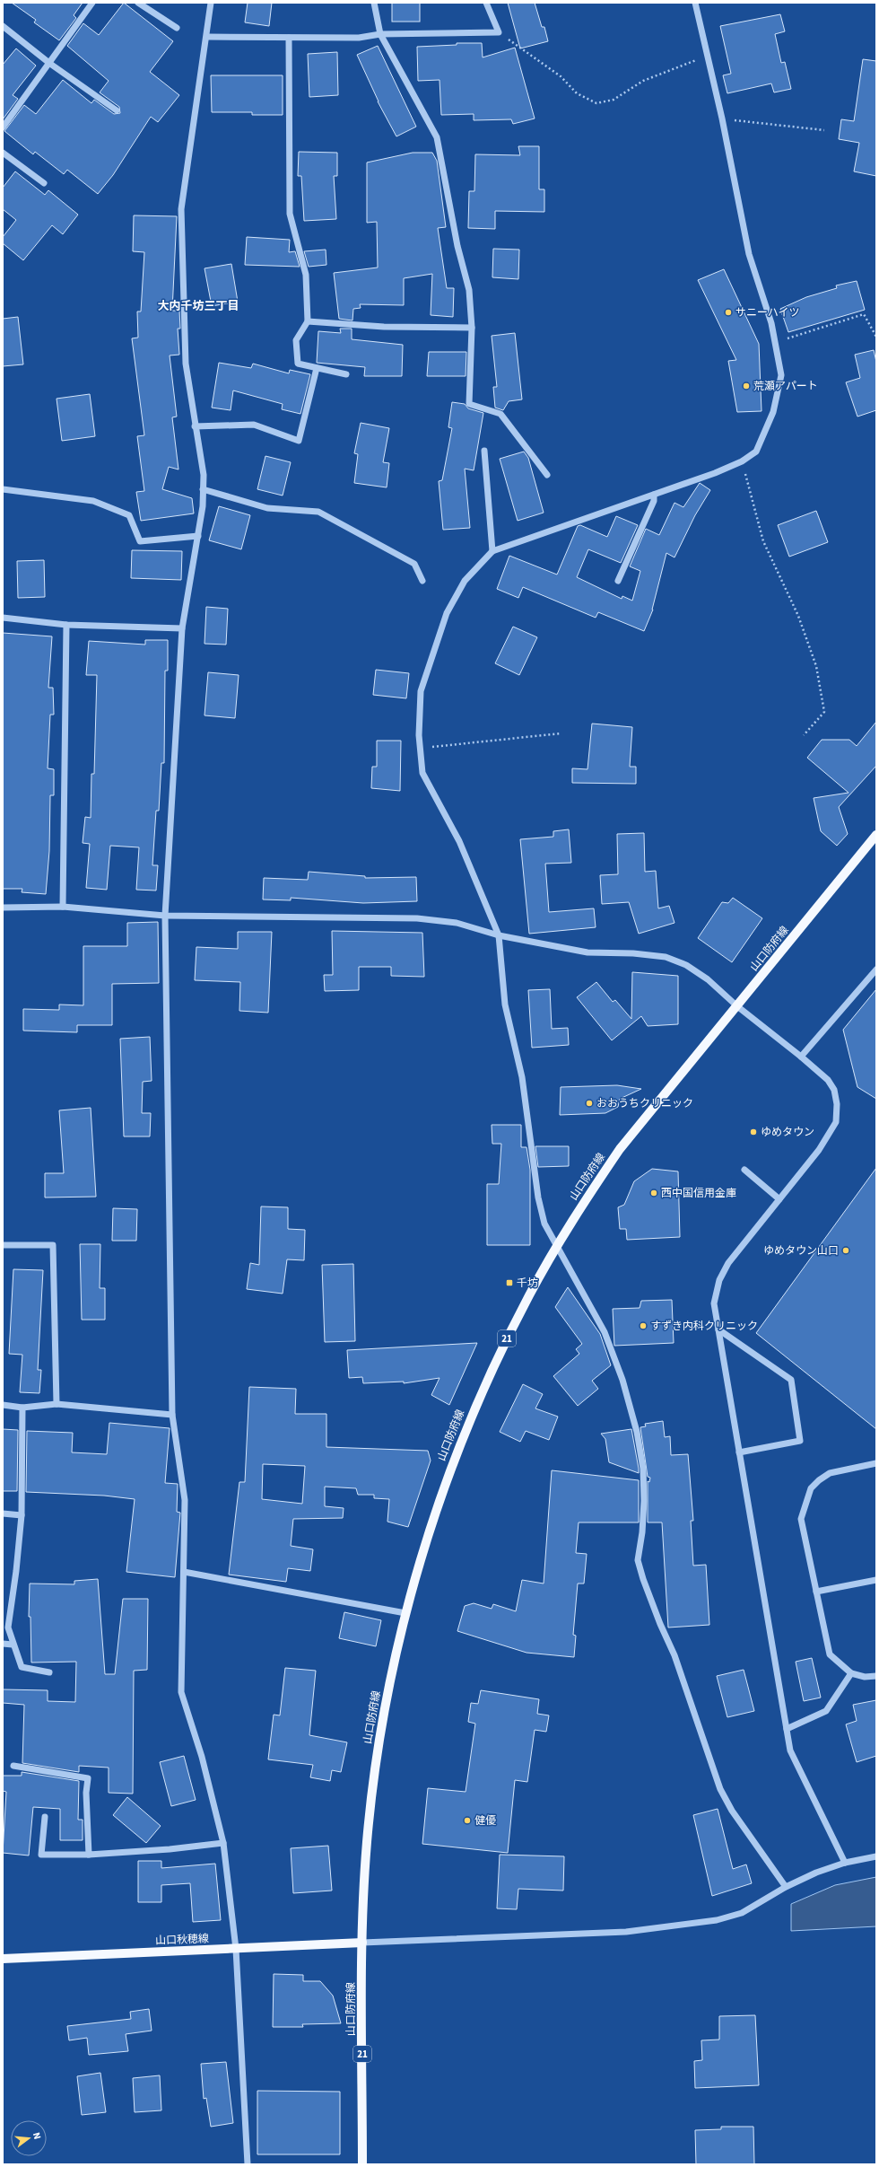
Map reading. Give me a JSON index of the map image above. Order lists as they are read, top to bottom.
{
  "streets": {
    "main road": ["山口防府線", "21", "山口秋穂線"]
  },
  "crossings": [
    ["山口防府線", "山口秋穂線"]
  ],
  "districts": ["大内千坊三丁目"],
  "places": {
    "other": [
      "サニーハイツ",
      "荒瀬アパート",
      "おおうちクリニック",
      "ゆめタウン",
      "西中国信用金庫",
      "ゆめタウン山口",
      "すずき内科クリニック",
      "健優"
    ],
    "transit": ["千坊"]
  },
  "north": "right"
}
